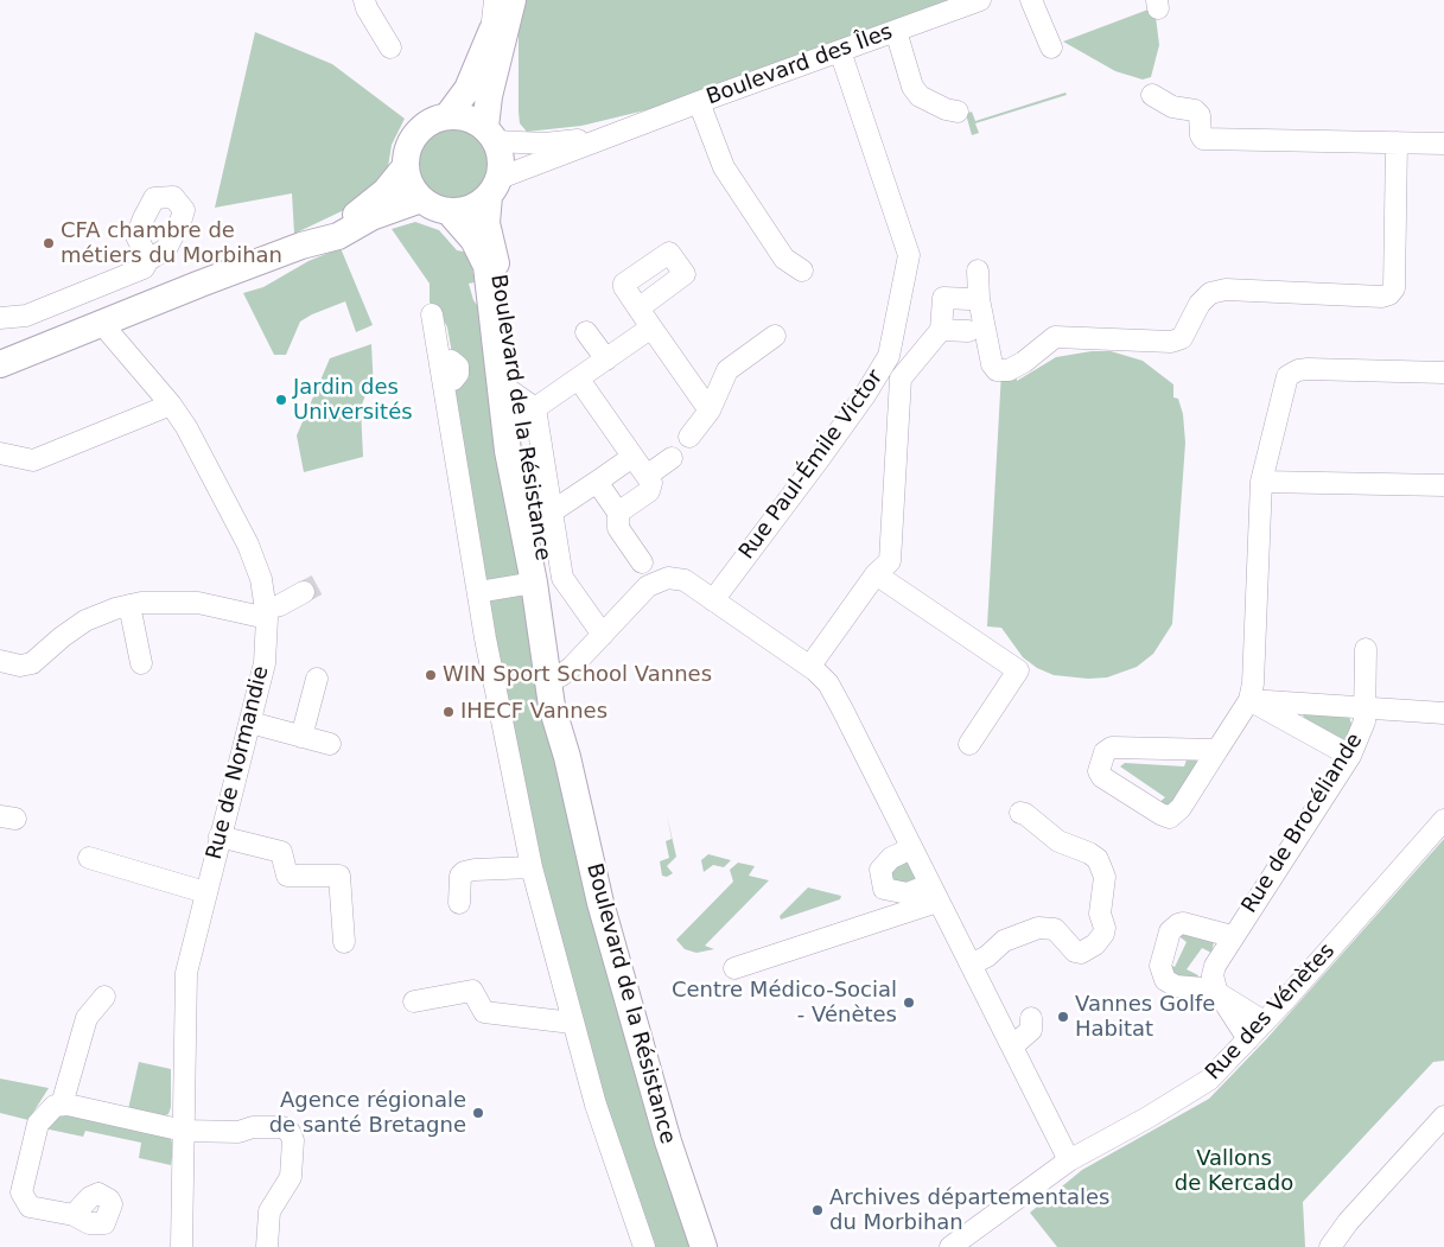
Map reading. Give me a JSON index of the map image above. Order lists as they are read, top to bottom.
{
  "streets": {
    "main road": ["Boulevard de la Résistance"],
    "street": [
      "Boulevard des Îles",
      "Rue Paul-Émile Victor",
      "Rue de Normandie",
      "Rue de Brocéliande",
      "Rue des Vénètes"
    ]
  },
  "crossings": [
    ["Boulevard des Îles", "Boulevard de la Résistance"],
    ["Boulevard des Îles", "Rue Paul-Émile Victor"],
    ["Rue de Brocéliande", "Rue des Vénètes"]
  ],
  "parks": ["Vallons de Kercado"],
  "places": [
    "CFA chambre de métiers du Morbihan",
    "Jardin des Universités",
    "WIN Sport School Vannes",
    "IHECF Vannes",
    "Centre Médico-Social - Vénètes",
    "Vannes Golfe Habitat",
    "Agence régionale de santé Bretagne",
    "Archives départementales du Morbihan"
  ]
}
